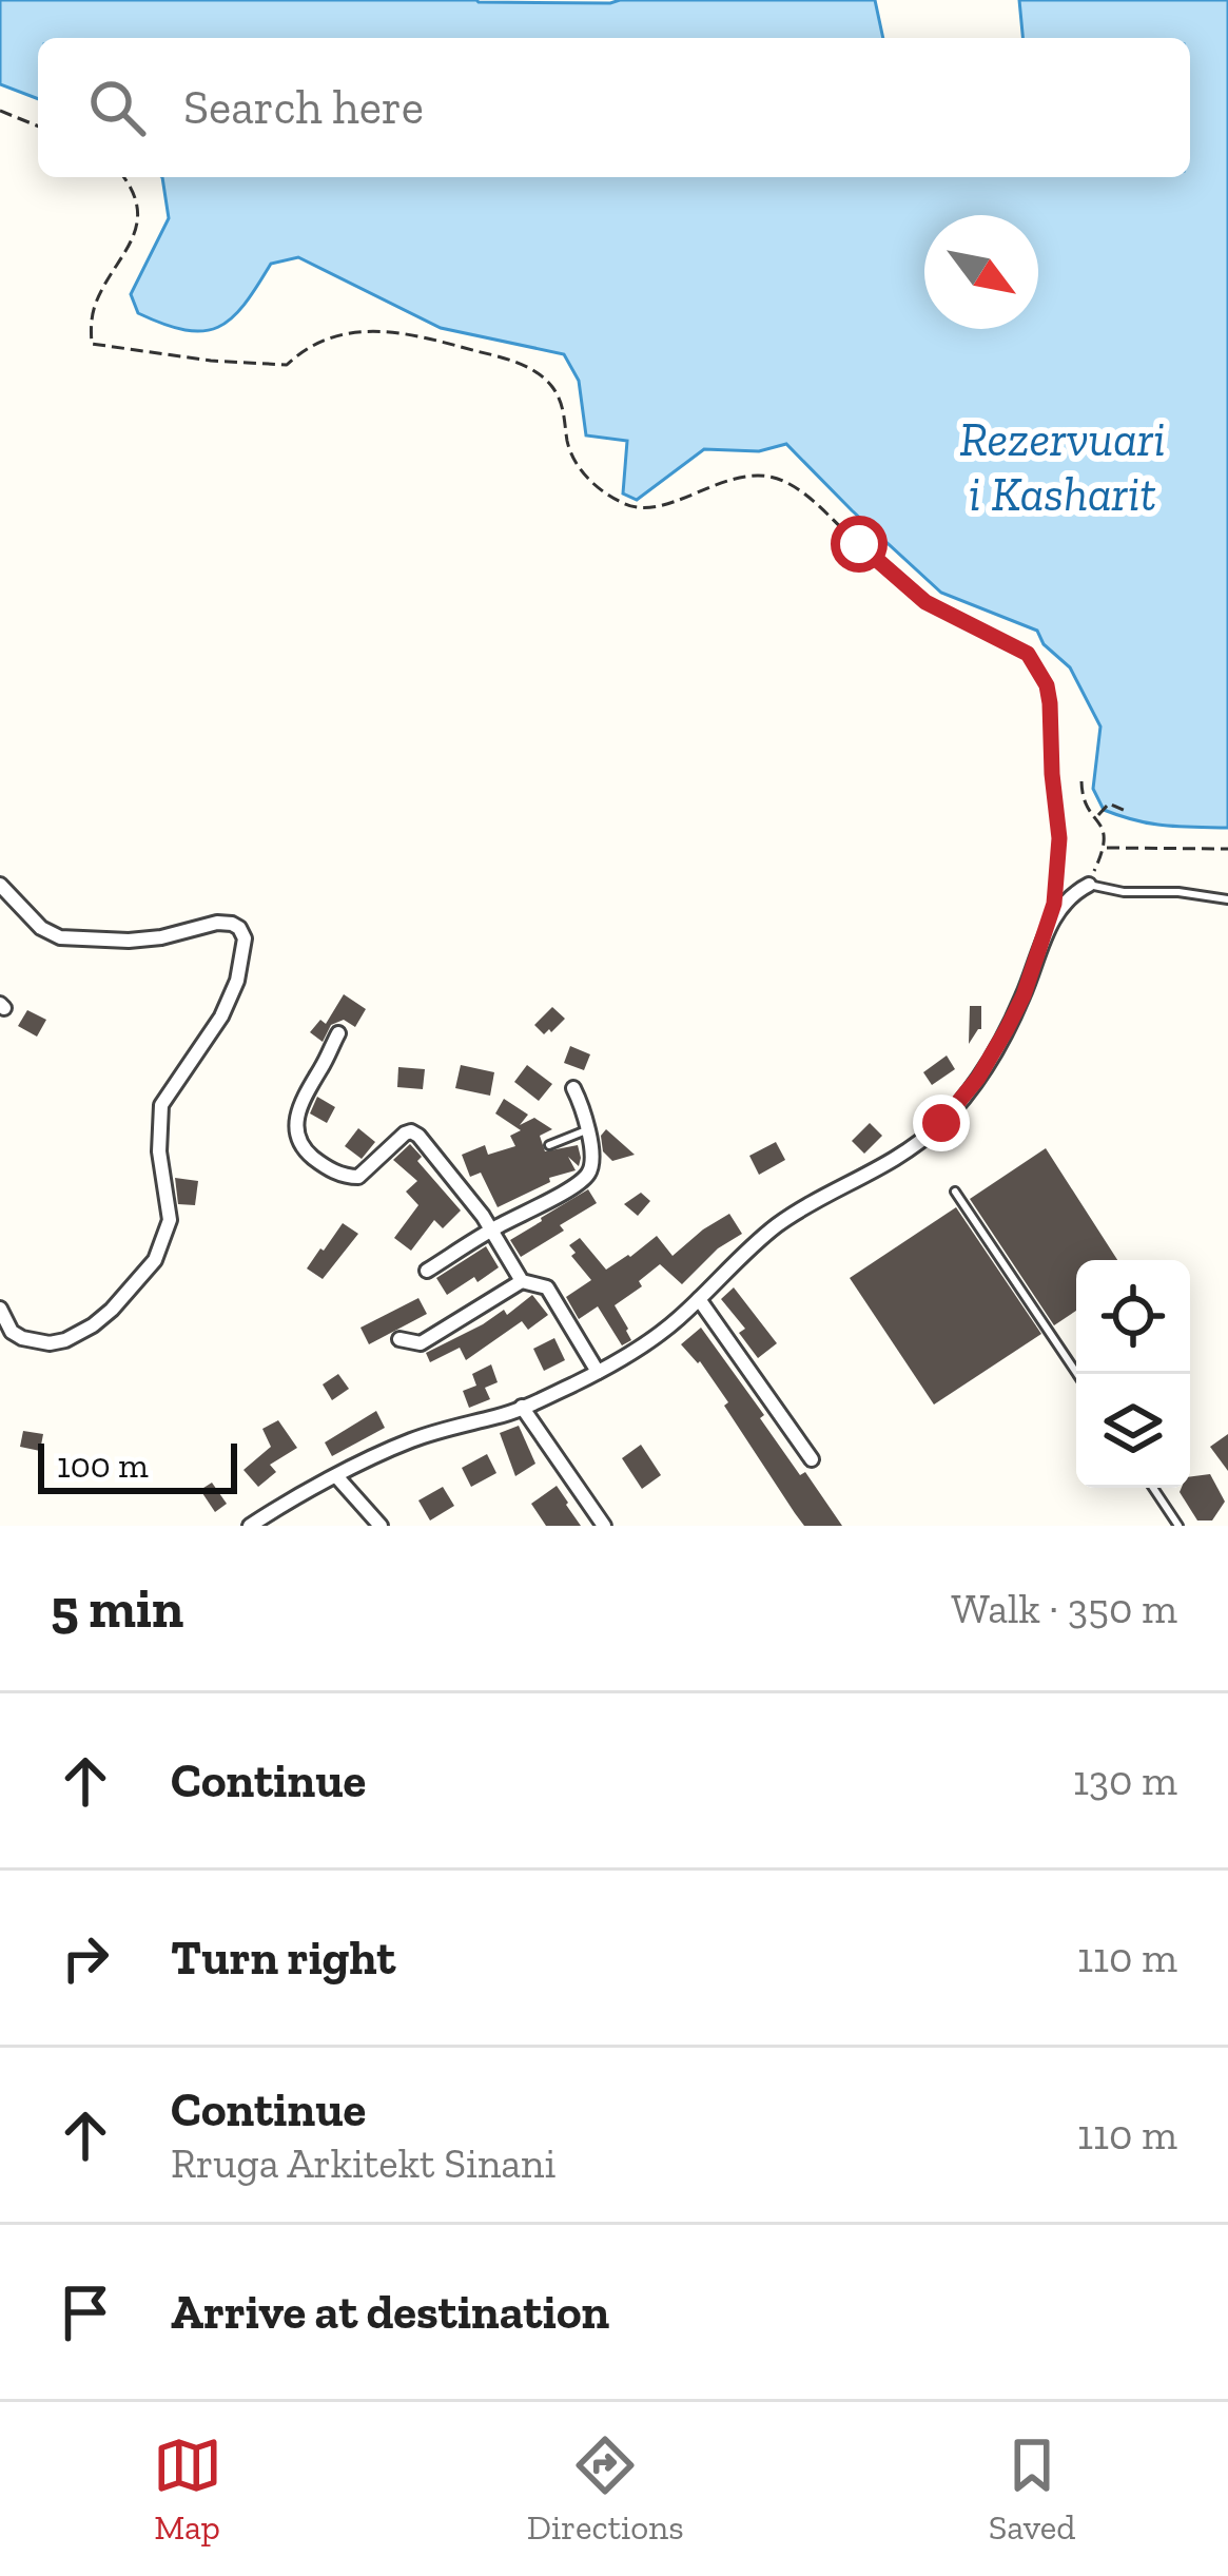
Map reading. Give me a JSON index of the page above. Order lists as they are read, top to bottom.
{
  "water": ["Rezervuari i Kasharit"],
  "scale_bar": "100 m",
  "north": "bottom right",
  "page": {
    "search": "Search here",
    "scale": "100 m",
    "heading": ["5 min", "Walk · 350 m"],
    "list": [
      ["Continue", "130 m"],
      ["Turn right", "110 m"],
      ["Continue", "Rruga Arkitekt Sinani", "110 m"],
      "Arrive at destination"
    ],
    "nav": ["Map", "Directions", "Saved"]
  }
}
